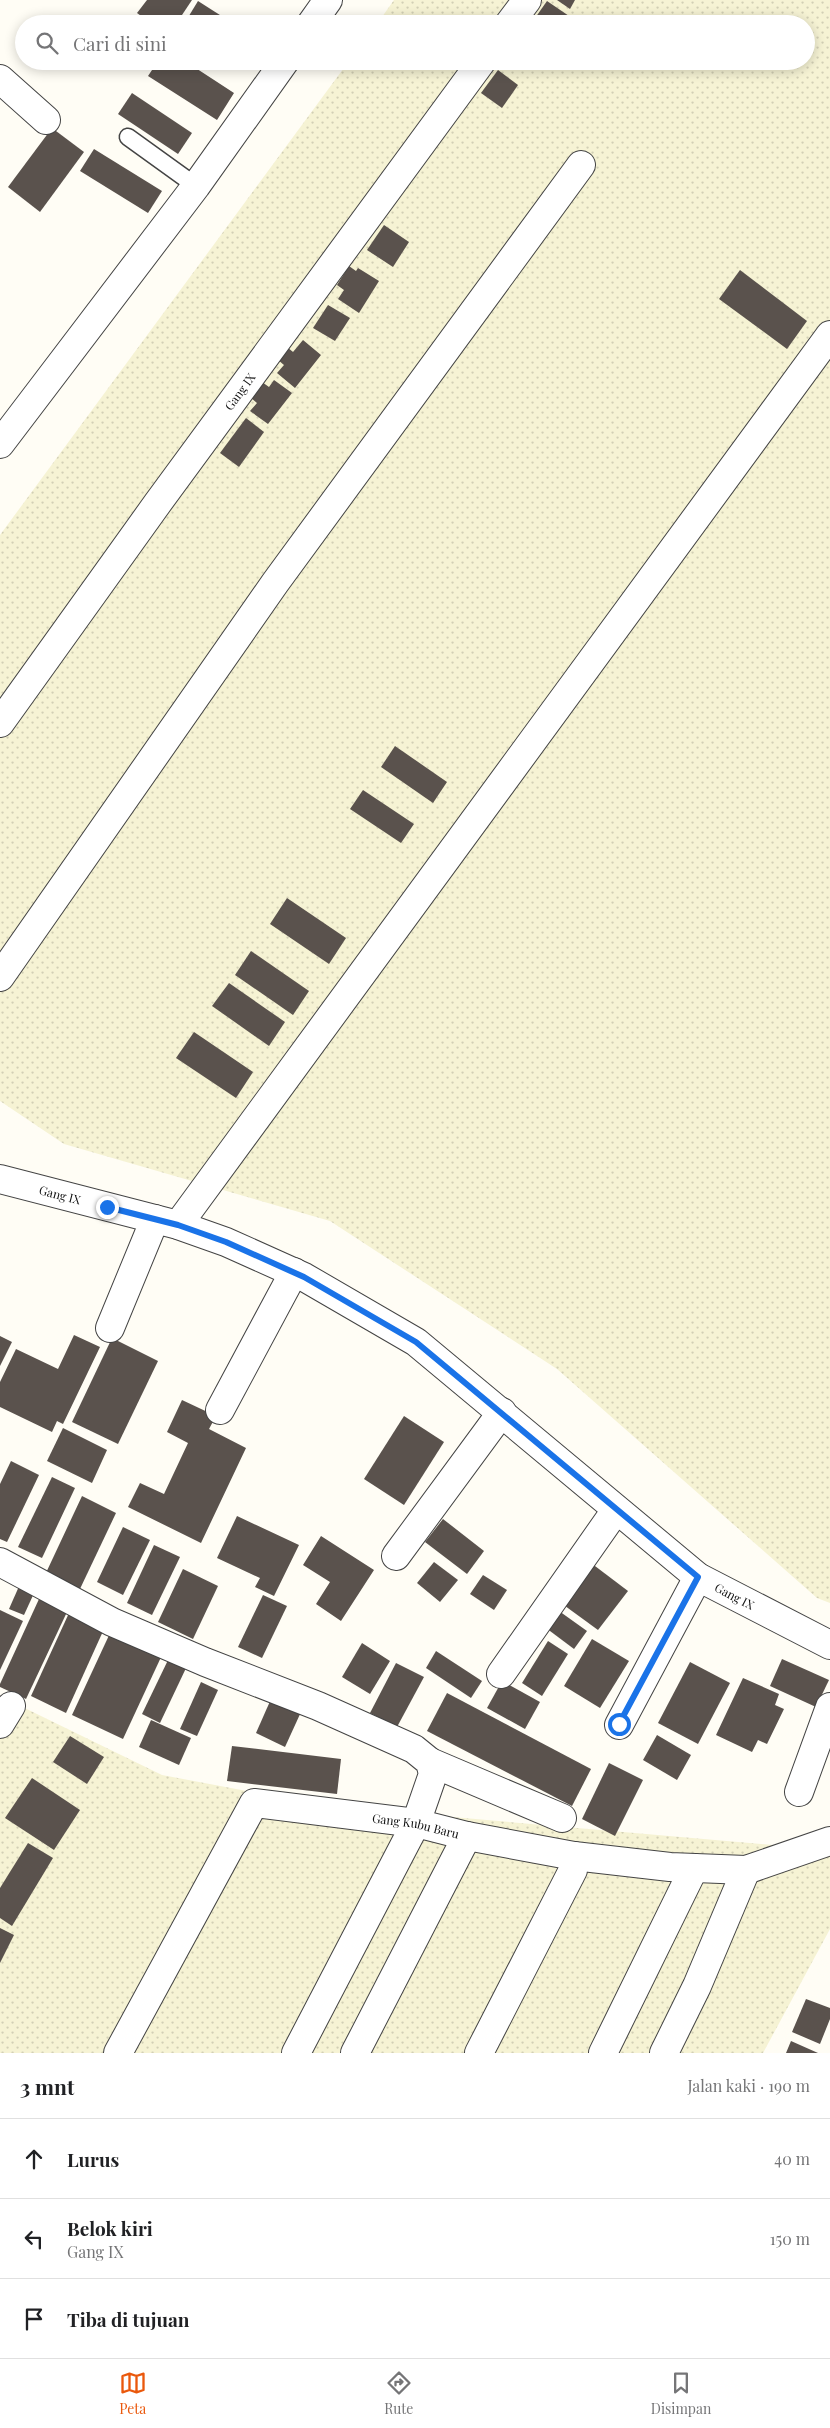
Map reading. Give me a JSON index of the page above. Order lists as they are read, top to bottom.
{
  "streets": {
    "street": ["Gang IX", "Gang Kubu Baru"]
  },
  "page": {
    "search": "Cari di sini",
    "heading": ["3 mnt", "Jalan kaki · 190 m"],
    "list": [
      ["Lurus", "40 m"],
      ["Belok kiri", "Gang IX", "150 m"],
      "Tiba di tujuan"
    ],
    "nav": ["Peta", "Rute", "Disimpan"]
  }
}
